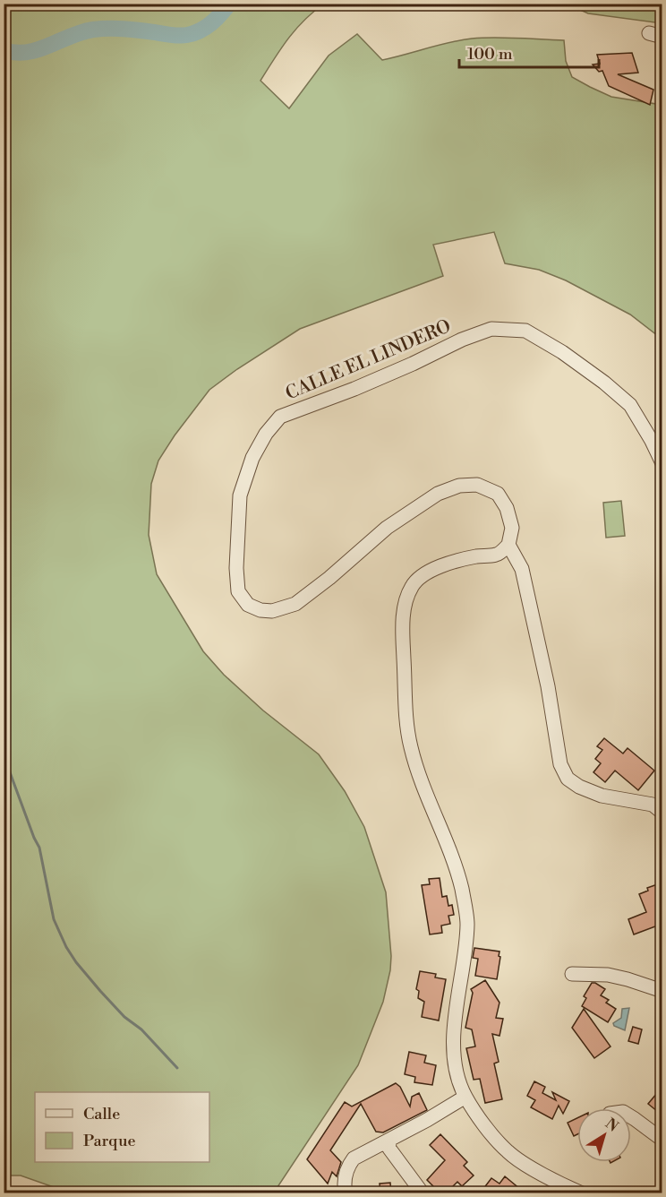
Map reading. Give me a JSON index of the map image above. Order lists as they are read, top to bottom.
{
  "streets": {
    "street": ["CALLE EL LINDERO"]
  },
  "legend": ["Calle", "Parque"],
  "scale_bar": "100 m",
  "north": "top right"
}
